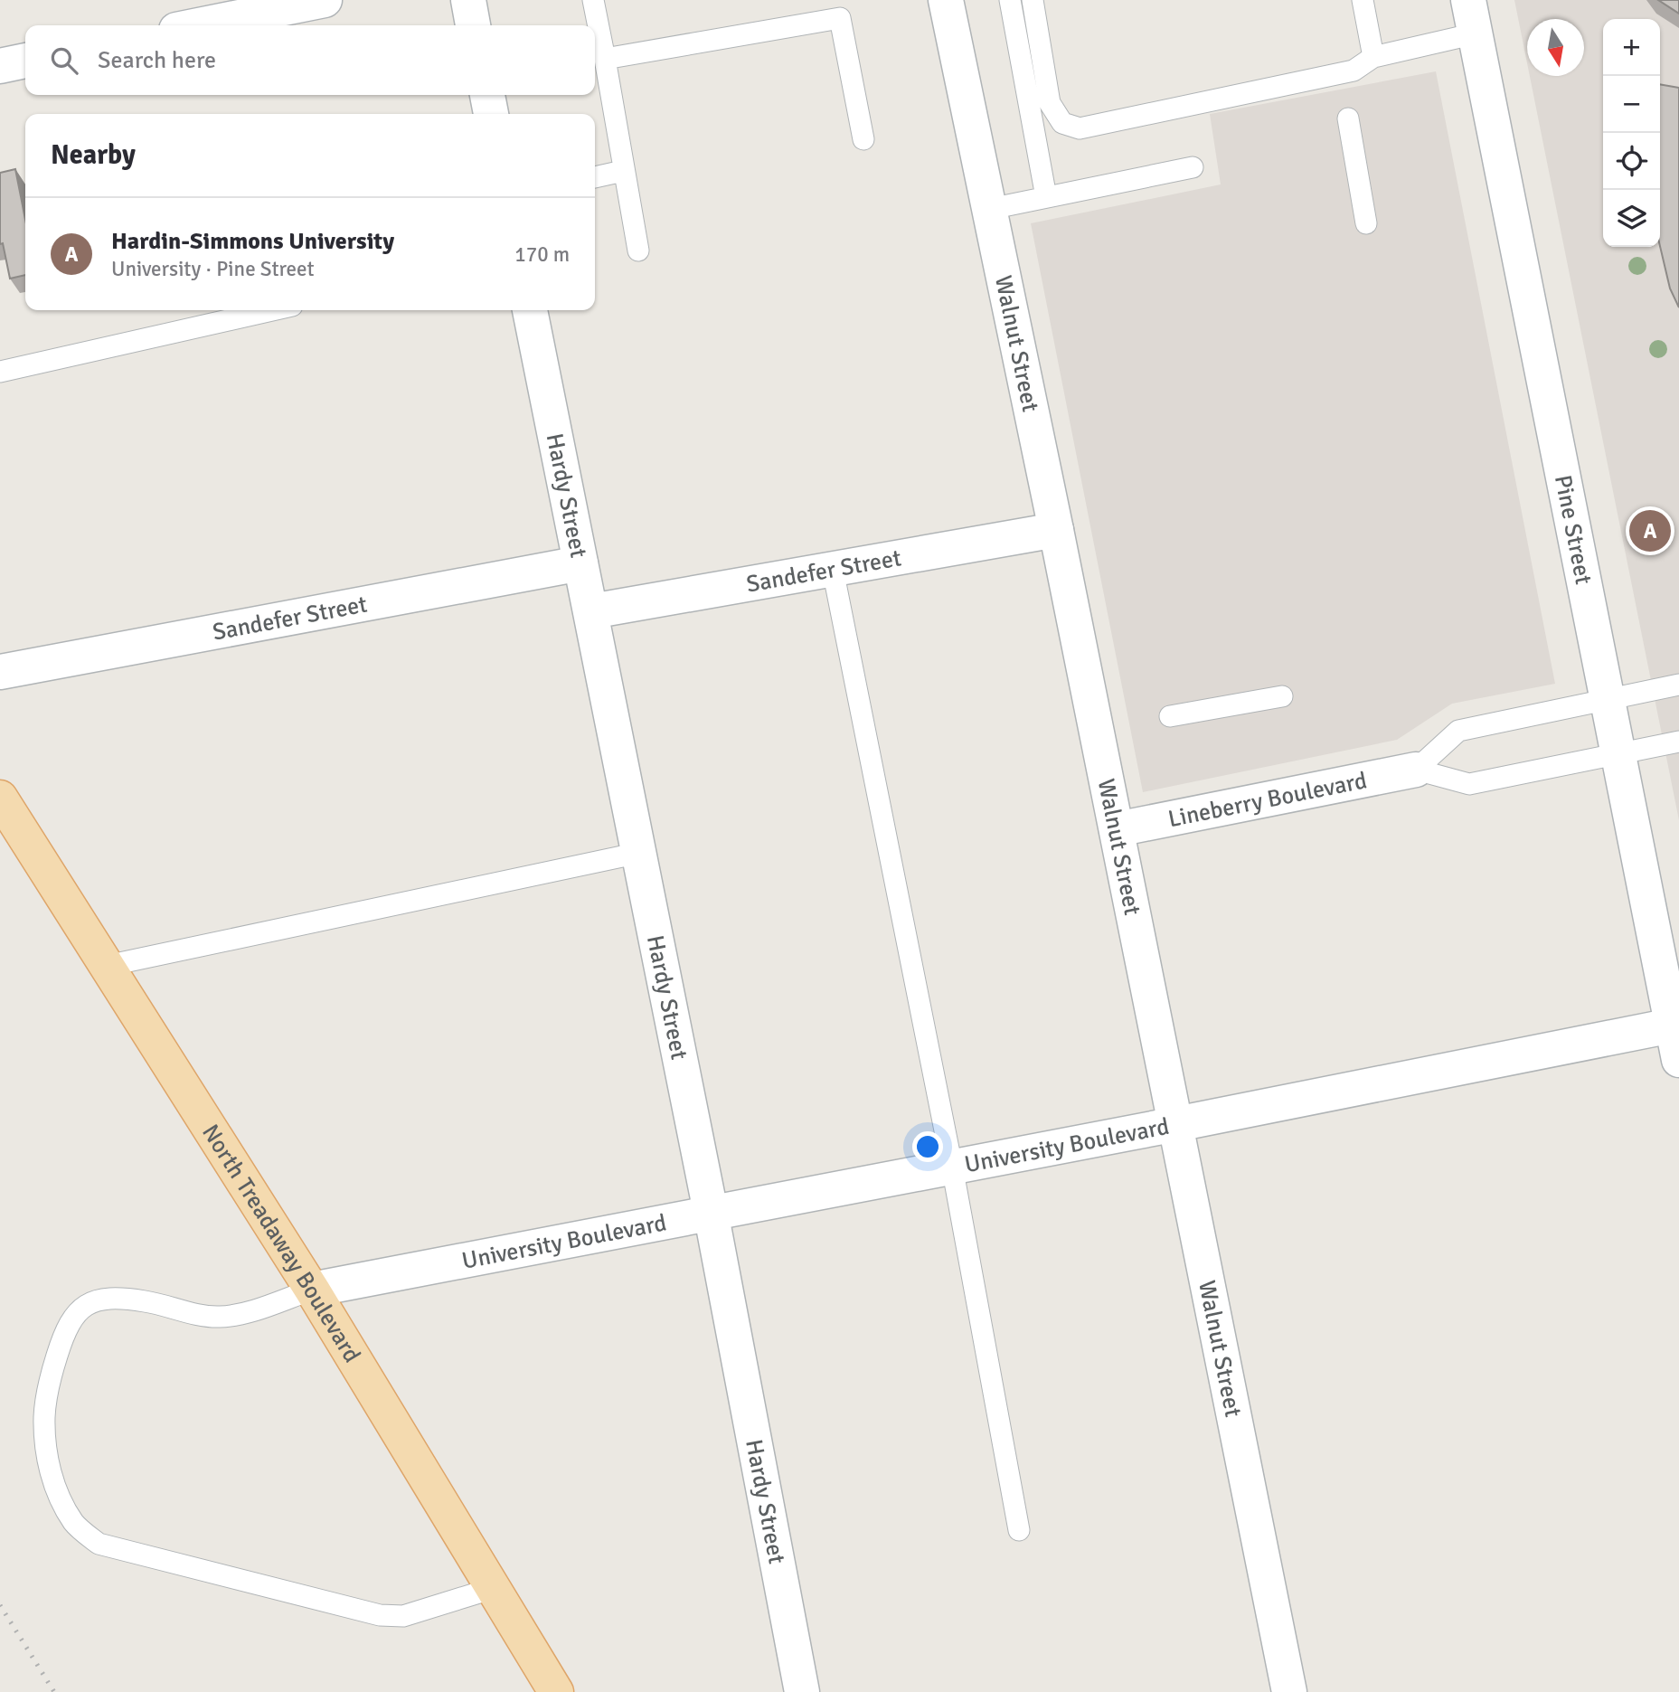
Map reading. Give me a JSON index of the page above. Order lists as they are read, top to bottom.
{
  "streets": {
    "main road": ["North Treadaway Boulevard"],
    "street": [
      "Walnut Street",
      "Hardy Street",
      "Pine Street",
      "Sandefer Street",
      "Lineberry Boulevard",
      "University Boulevard"
    ]
  },
  "crossings": [
    ["Walnut Street", "Sandefer Street"],
    ["Walnut Street", "Lineberry Boulevard"],
    ["Walnut Street", "University Boulevard"],
    ["Hardy Street", "Sandefer Street"],
    ["Hardy Street", "University Boulevard"],
    ["Pine Street", "Lineberry Boulevard"],
    ["Pine Street", "University Boulevard"],
    ["University Boulevard", "North Treadaway Boulevard"]
  ],
  "north": "bottom",
  "page": {
    "map_buttons": ["+", "−"],
    "search": "Search here",
    "heading": "Nearby",
    "list": [
      {
        "mark": "A",
        "name": "Hardin-Simmons University",
        "note": "University · Pine Street",
        "value": "170 m"
      }
    ],
    "pins": "A"
  }
}
